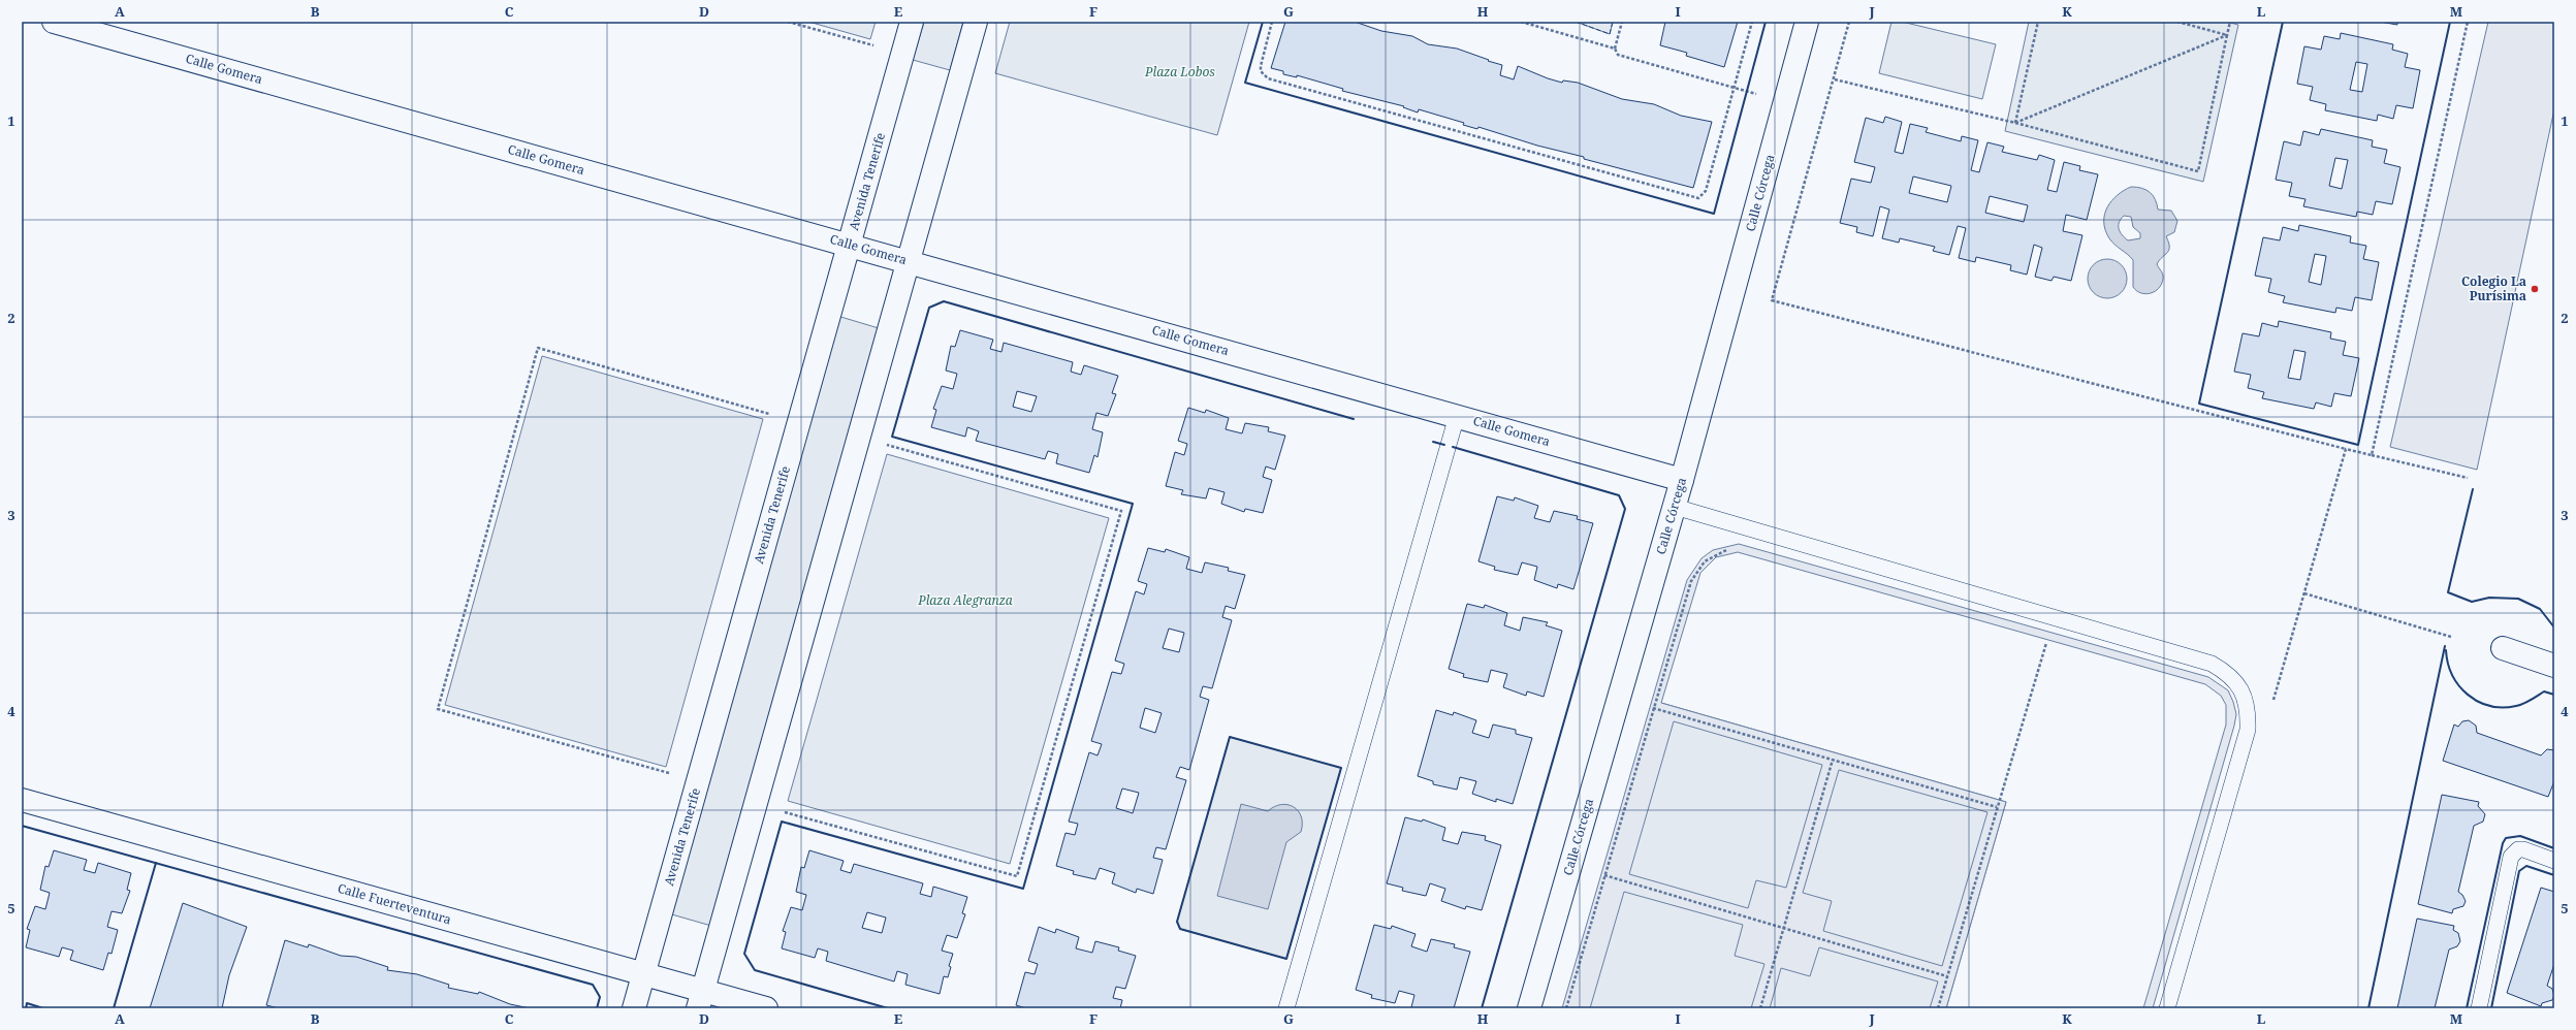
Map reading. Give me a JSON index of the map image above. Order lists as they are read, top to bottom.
{
  "streets": {
    "street": [
      "Calle Gomera",
      "Avenida Tenerife",
      "Calle Córcega",
      "Calle Fuerteventura"
    ]
  },
  "crossings": [
    ["Calle Gomera", "Avenida Tenerife"],
    ["Calle Gomera", "Calle Córcega"],
    ["Avenida Tenerife", "Calle Fuerteventura"]
  ],
  "parks": ["Plaza Lobos", "Plaza Alegranza"],
  "places": ["Colegio La Purísima"],
  "grid": {
    "columns": [
      "A",
      "B",
      "C",
      "D",
      "E",
      "F",
      "G",
      "H",
      "I",
      "J",
      "K",
      "L",
      "M"
    ],
    "rows": [
      "1",
      "2",
      "3",
      "4",
      "5"
    ]
  }
}
